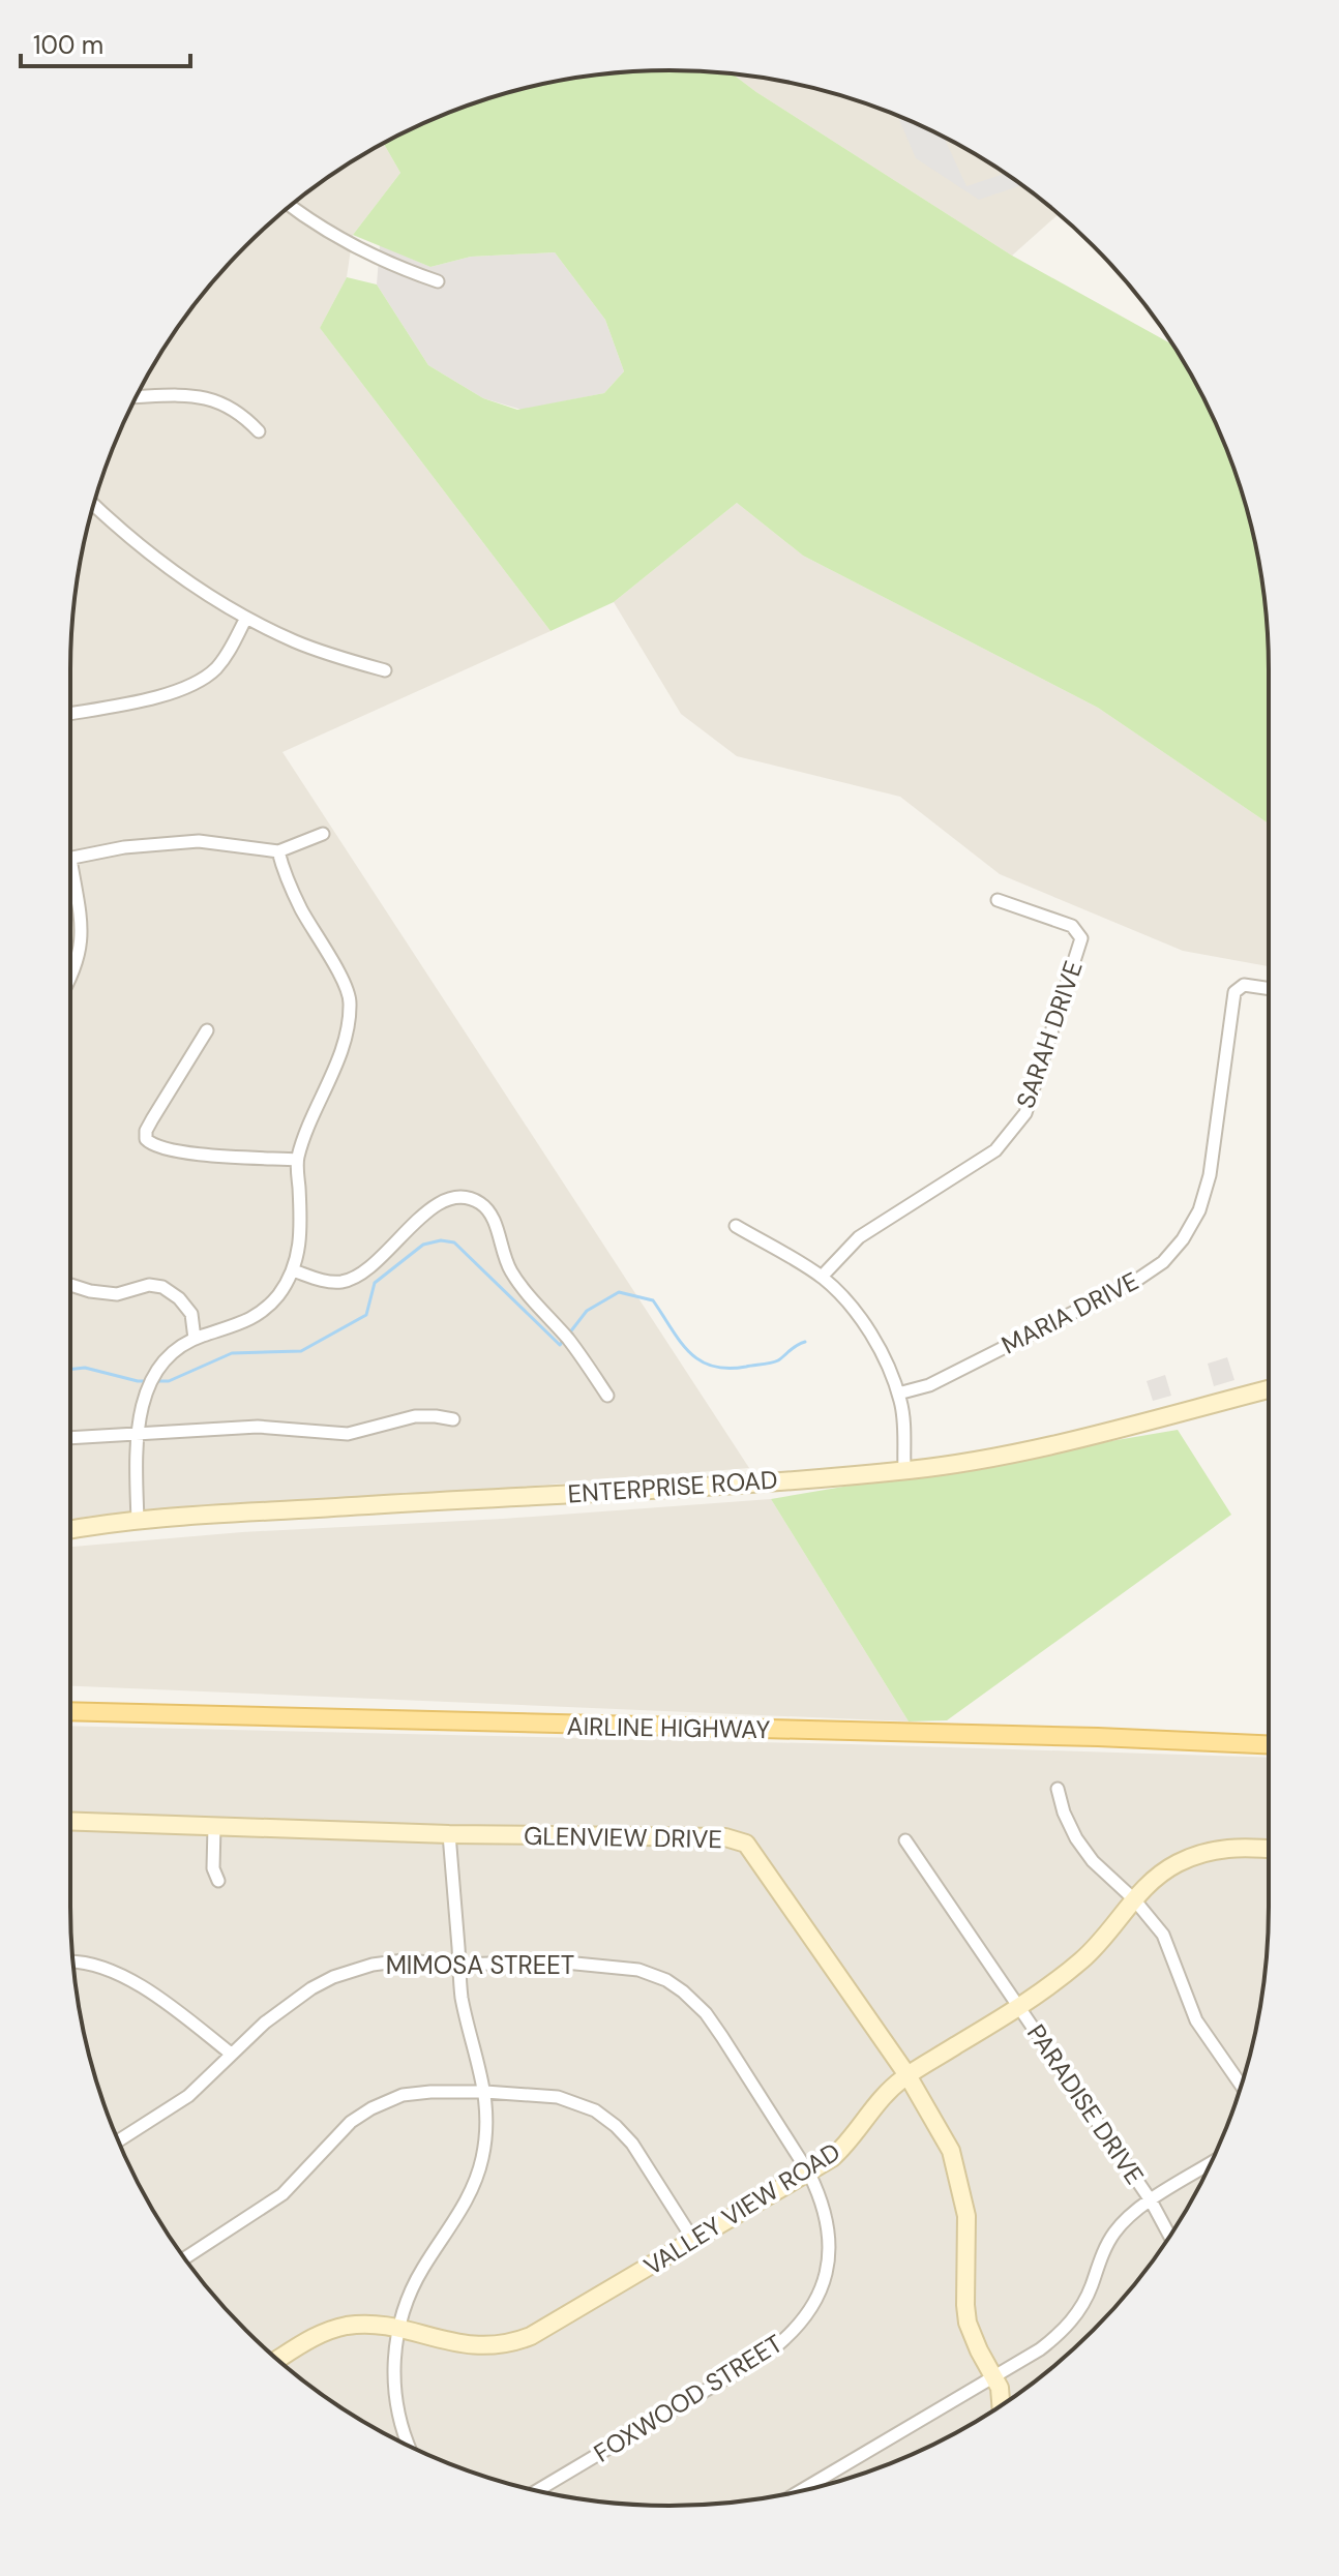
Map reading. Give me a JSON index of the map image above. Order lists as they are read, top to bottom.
{
  "streets": {
    "main road": ["AIRLINE HIGHWAY"],
    "street": [
      "SARAH DRIVE",
      "MARIA DRIVE",
      "ENTERPRISE ROAD",
      "GLENVIEW DRIVE",
      "MIMOSA STREET",
      "PARADISE DRIVE",
      "VALLEY VIEW ROAD",
      "FOXWOOD STREET"
    ]
  },
  "crossings": [
    ["GLENVIEW DRIVE", "VALLEY VIEW ROAD"],
    ["MIMOSA STREET", "VALLEY VIEW ROAD"],
    ["MIMOSA STREET", "FOXWOOD STREET"],
    ["PARADISE DRIVE", "VALLEY VIEW ROAD"],
    ["VALLEY VIEW ROAD", "FOXWOOD STREET"]
  ],
  "scale_bar": "100 m"
}
